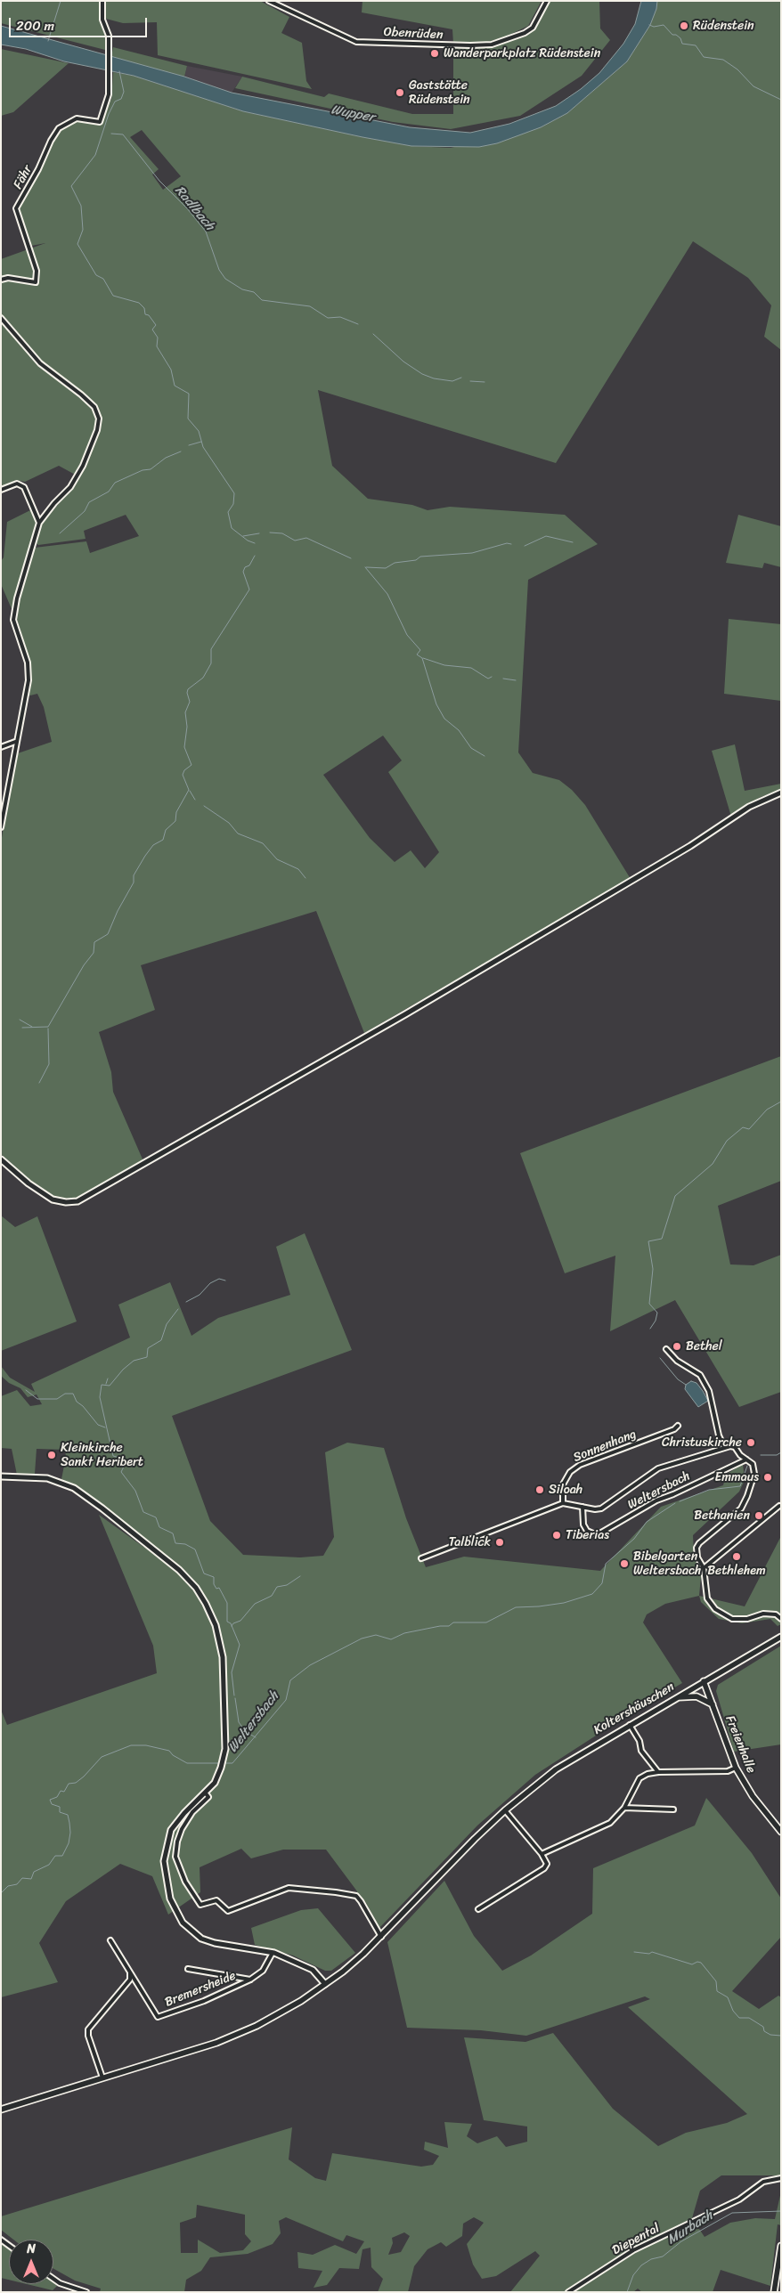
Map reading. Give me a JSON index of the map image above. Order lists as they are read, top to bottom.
{
  "streets": {
    "main road": ["Koltershäuschen", "Freienhalle"],
    "street": [
      "Obenrüden",
      "Fähr",
      "Sonnenhang",
      "Weltersbach",
      "Bremersheide",
      "Diepental"
    ]
  },
  "crossings": [
    ["Sonnenhang", "Weltersbach"],
    ["Koltershäuschen", "Freienhalle"]
  ],
  "water": [
    "Wupper",
    "Radlbach",
    "Weltersbach",
    "Murbach"
  ],
  "places": [
    "Rüdenstein",
    "Wanderparkplatz Rüdenstein",
    "Gaststätte Rüdenstein",
    "Bethel",
    "Christuskirche",
    "Kleinkirche Sankt Heribert",
    "Emmaus",
    "Siloah",
    "Bethanien",
    "Tiberias",
    "Talblick",
    "Bethlehem",
    "Bibelgarten Weltersbach"
  ],
  "scale_bar": "200 m",
  "north": "top"
}
